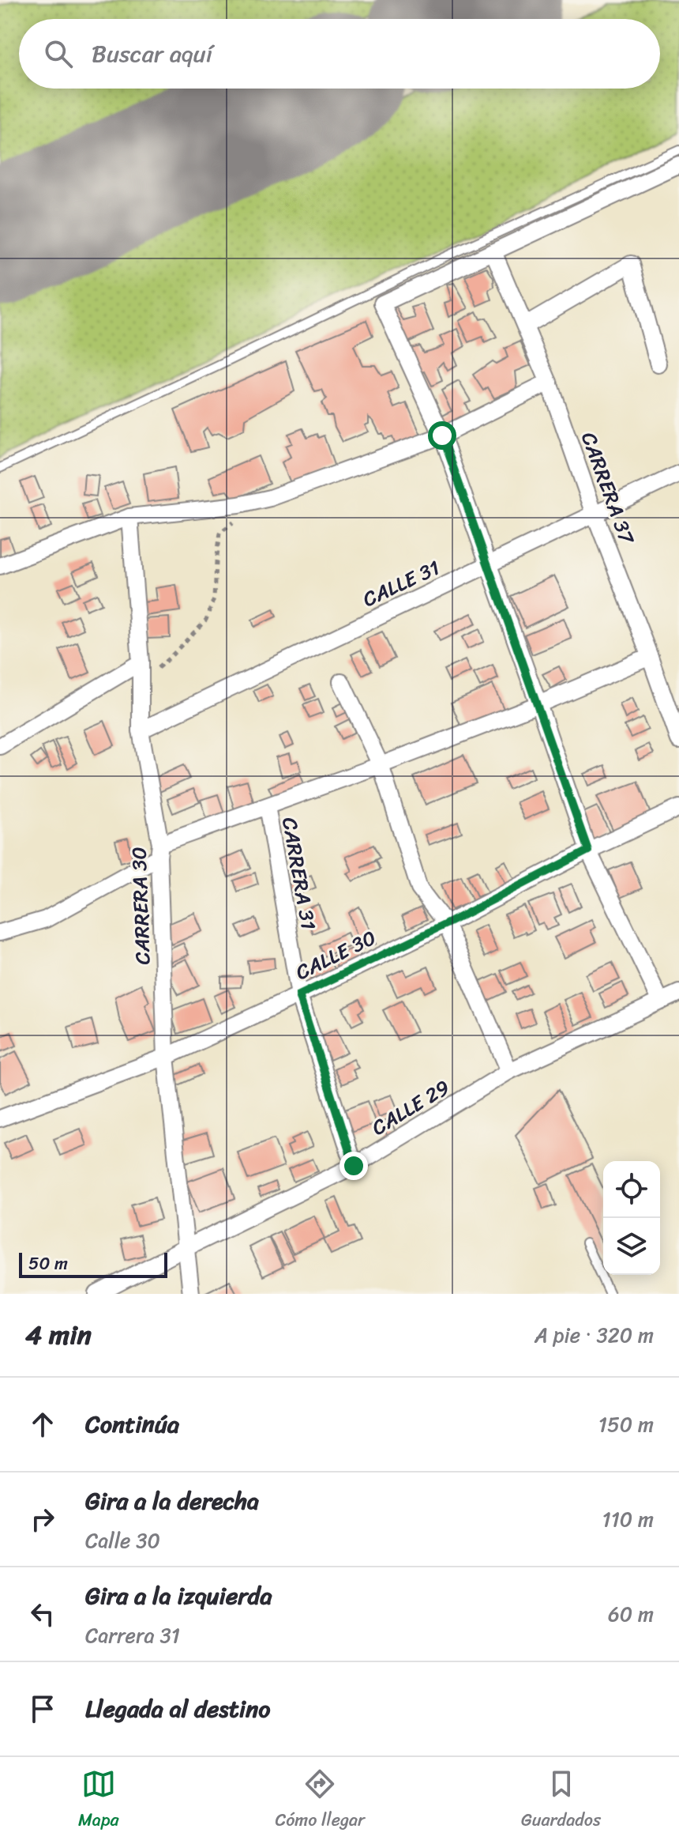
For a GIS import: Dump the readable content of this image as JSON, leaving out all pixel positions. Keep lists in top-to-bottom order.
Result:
{
  "streets": {
    "street": [
      "CARRERA 37",
      "CALLE 31",
      "CARRERA 31",
      "CARRERA 30",
      "CALLE 30",
      "CALLE 29"
    ]
  },
  "crossings": [
    ["CARRERA 37", "CALLE 31"],
    ["CALLE 31", "CARRERA 30"],
    ["CARRERA 31", "CALLE 30"],
    ["CARRERA 31", "CALLE 29"],
    ["CARRERA 30", "CALLE 30"],
    ["CARRERA 30", "CALLE 29"]
  ],
  "scale_bar": "50 m",
  "page": {
    "search": "Buscar aquí",
    "scale": "50 m",
    "heading": ["4 min", "A pie · 320 m"],
    "list": [
      ["Continúa", "150 m"],
      ["Gira a la derecha", "Calle 30", "110 m"],
      ["Gira a la izquierda", "Carrera 31", "60 m"],
      "Llegada al destino"
    ],
    "nav": ["Mapa", "Cómo llegar", "Guardados"]
  }
}
